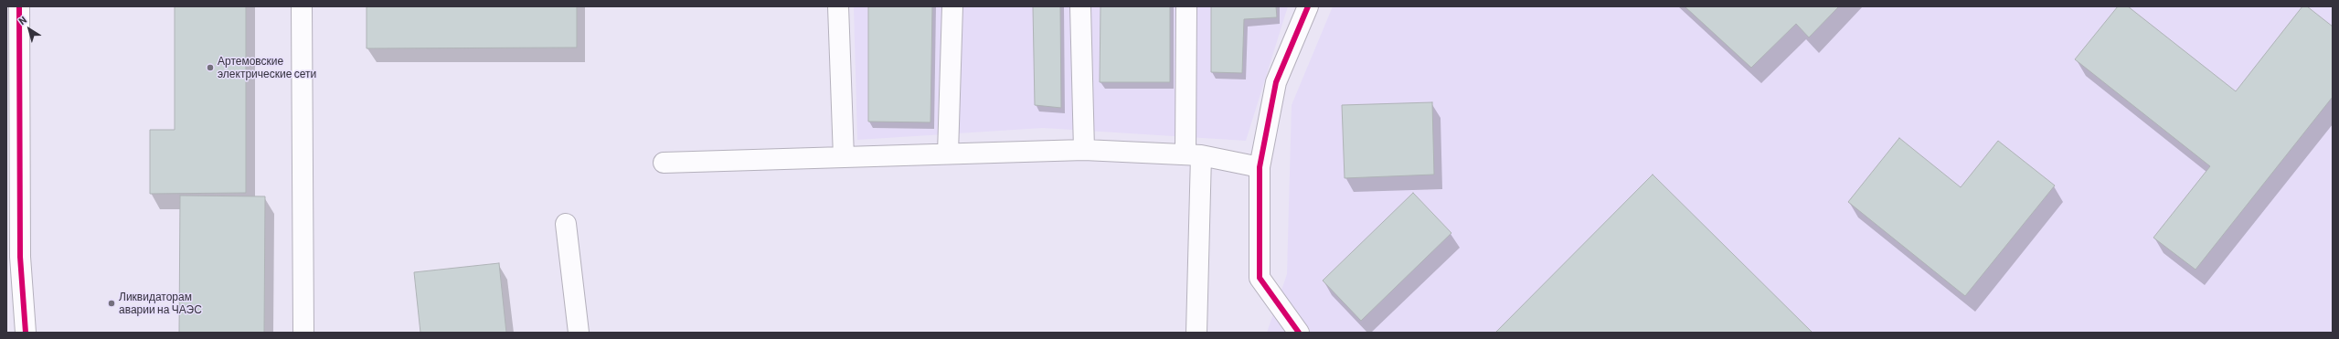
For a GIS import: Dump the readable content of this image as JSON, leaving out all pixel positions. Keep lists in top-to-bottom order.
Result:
{
  "places": ["Артемовские электрические сети", "Ликвидаторам аварии на ЧАЭС"],
  "north": "top left"
}
